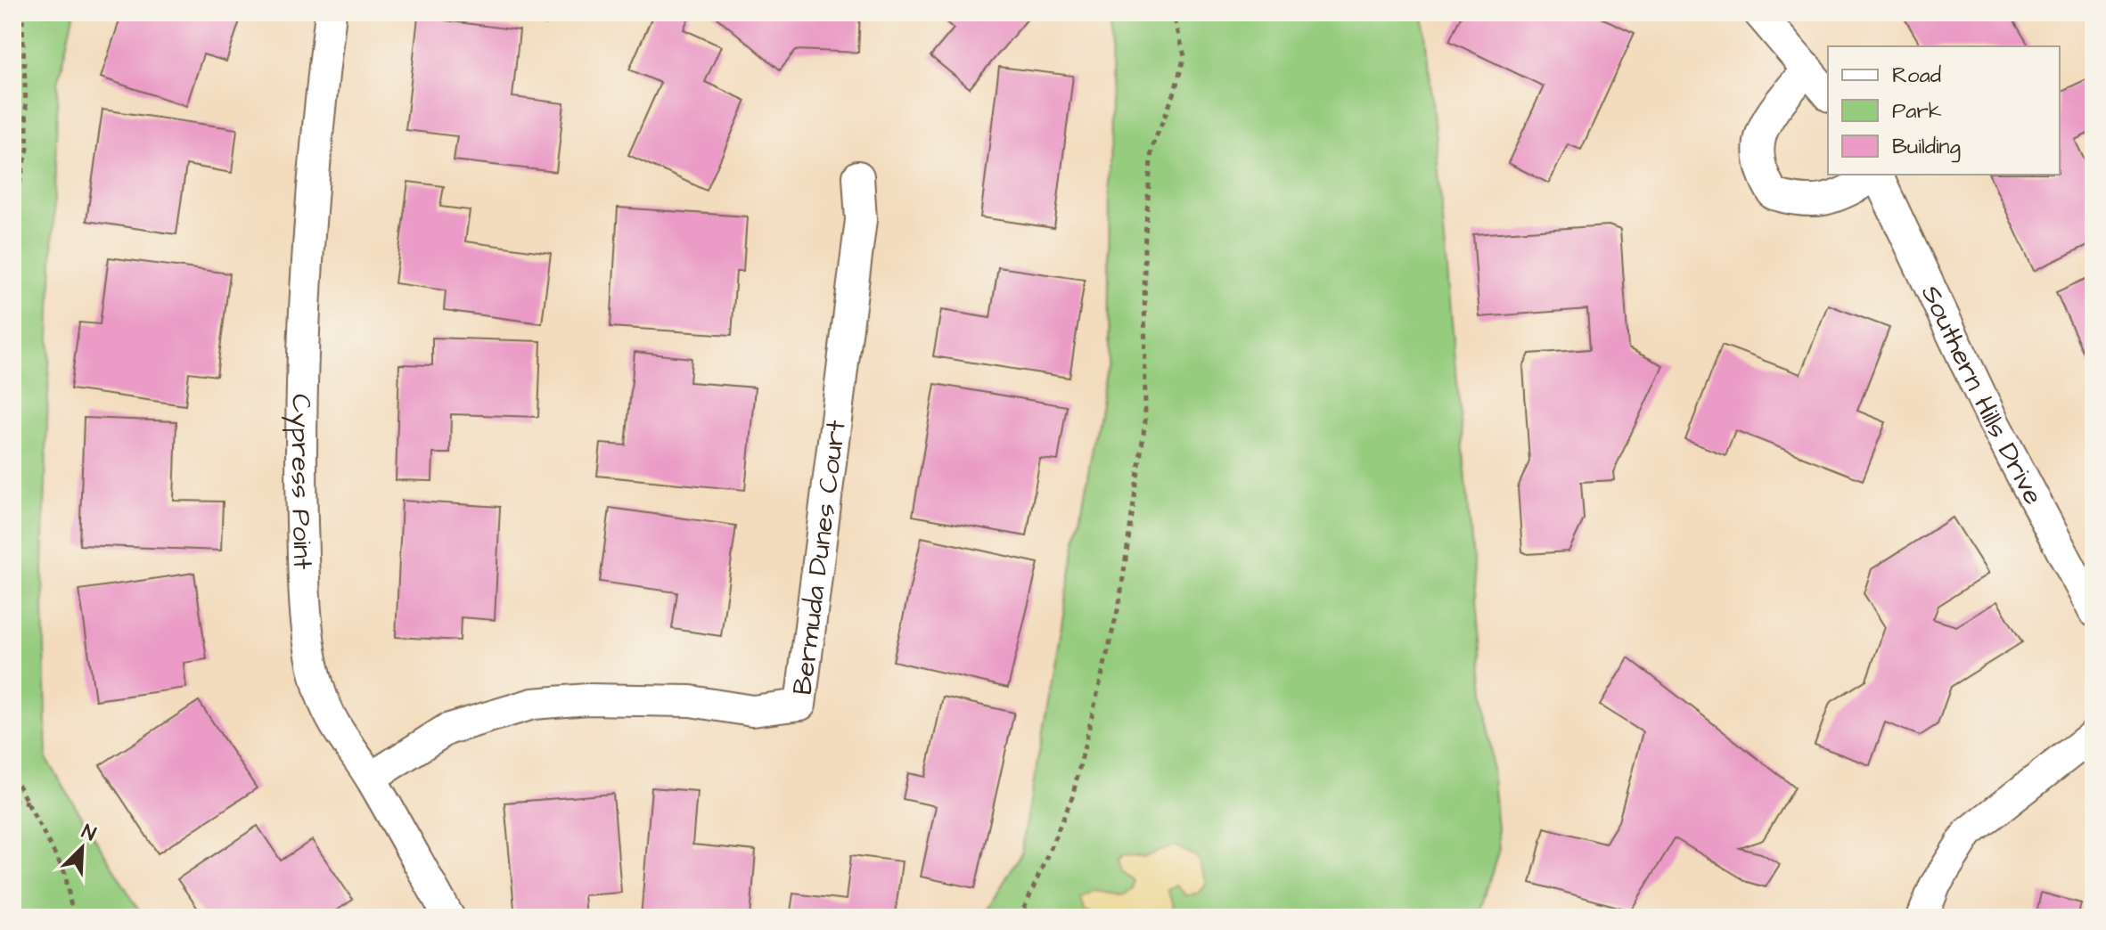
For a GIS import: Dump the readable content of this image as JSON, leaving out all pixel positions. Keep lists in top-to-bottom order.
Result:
{
  "streets": {
    "street": ["Southern Hills Drive", "Cypress Point", "Bermuda Dunes Court"]
  },
  "crossings": [
    ["Cypress Point", "Bermuda Dunes Court"]
  ],
  "legend": ["Road", "Park", "Building"],
  "north": "top right"
}
